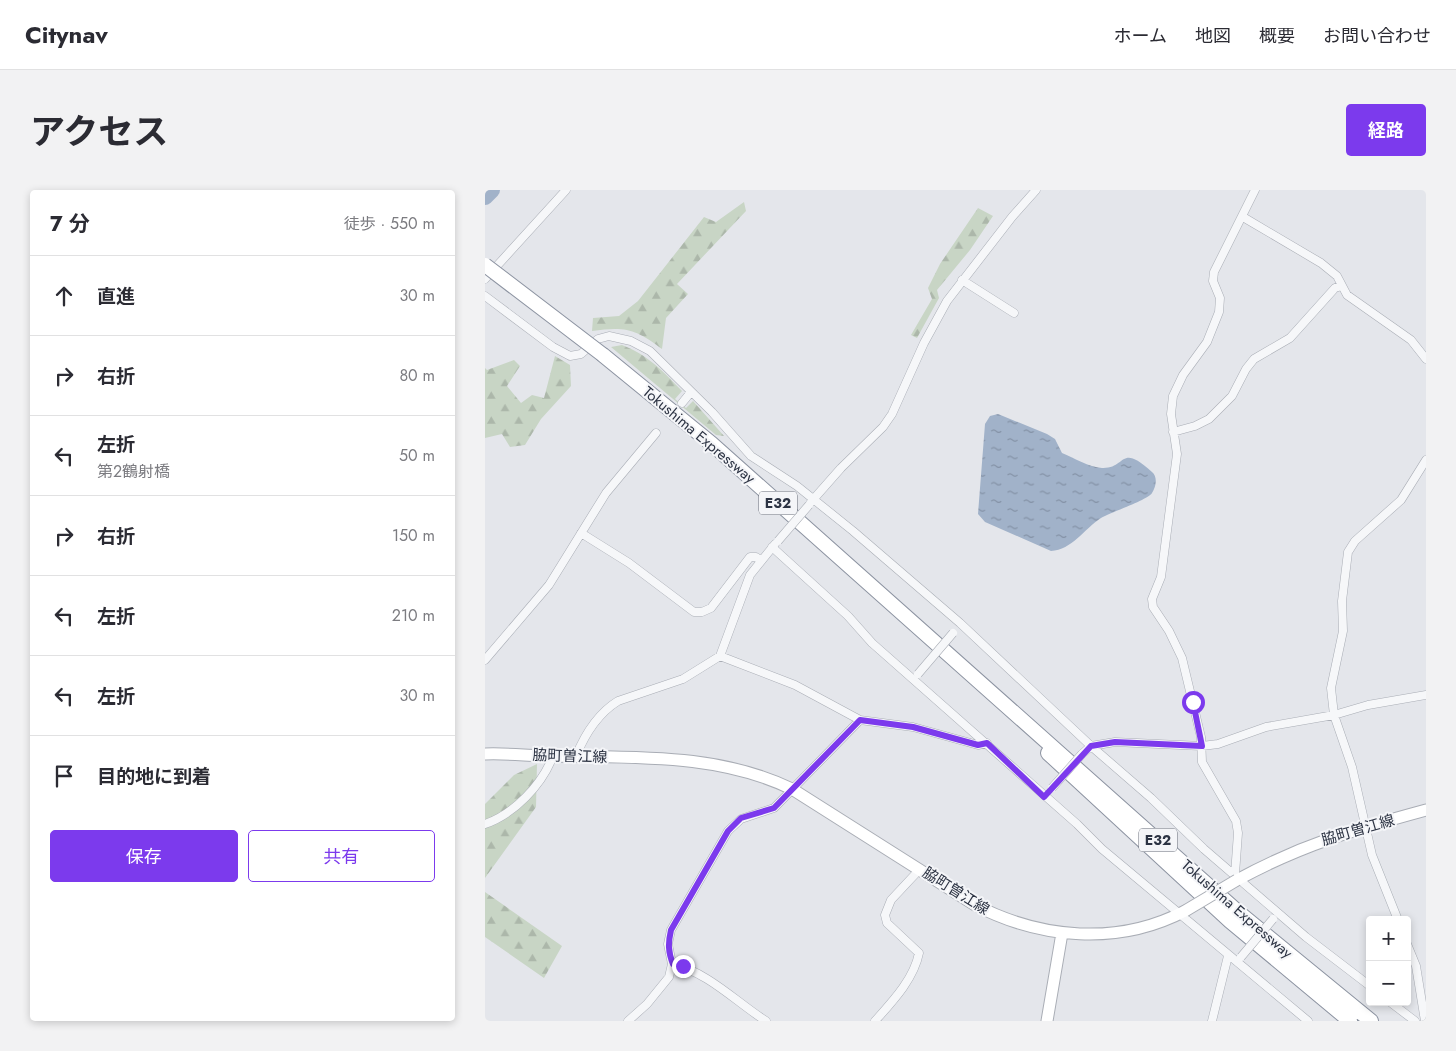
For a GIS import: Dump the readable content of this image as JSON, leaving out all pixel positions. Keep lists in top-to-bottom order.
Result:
{
  "streets": {
    "highway": ["Tokushima Expressway", "E32"],
    "main road": ["脇町曽江線"]
  },
  "page": {
    "header": "Citynav",
    "nav": [
      "ホーム",
      "地図",
      "概要",
      "お問い合わせ"
    ],
    "title": "アクセス",
    "buttons": [
      "経路",
      ["保存", "共有"]
    ],
    "heading": ["7 分", "徒歩 · 550 m"],
    "list": [
      ["直進", "30 m"],
      ["右折", "80 m"],
      ["左折", "第2鶴射橋", "50 m"],
      ["右折", "150 m"],
      ["左折", "210 m"],
      ["左折", "30 m"],
      "目的地に到着"
    ],
    "map_buttons": ["+", "−"]
  }
}
